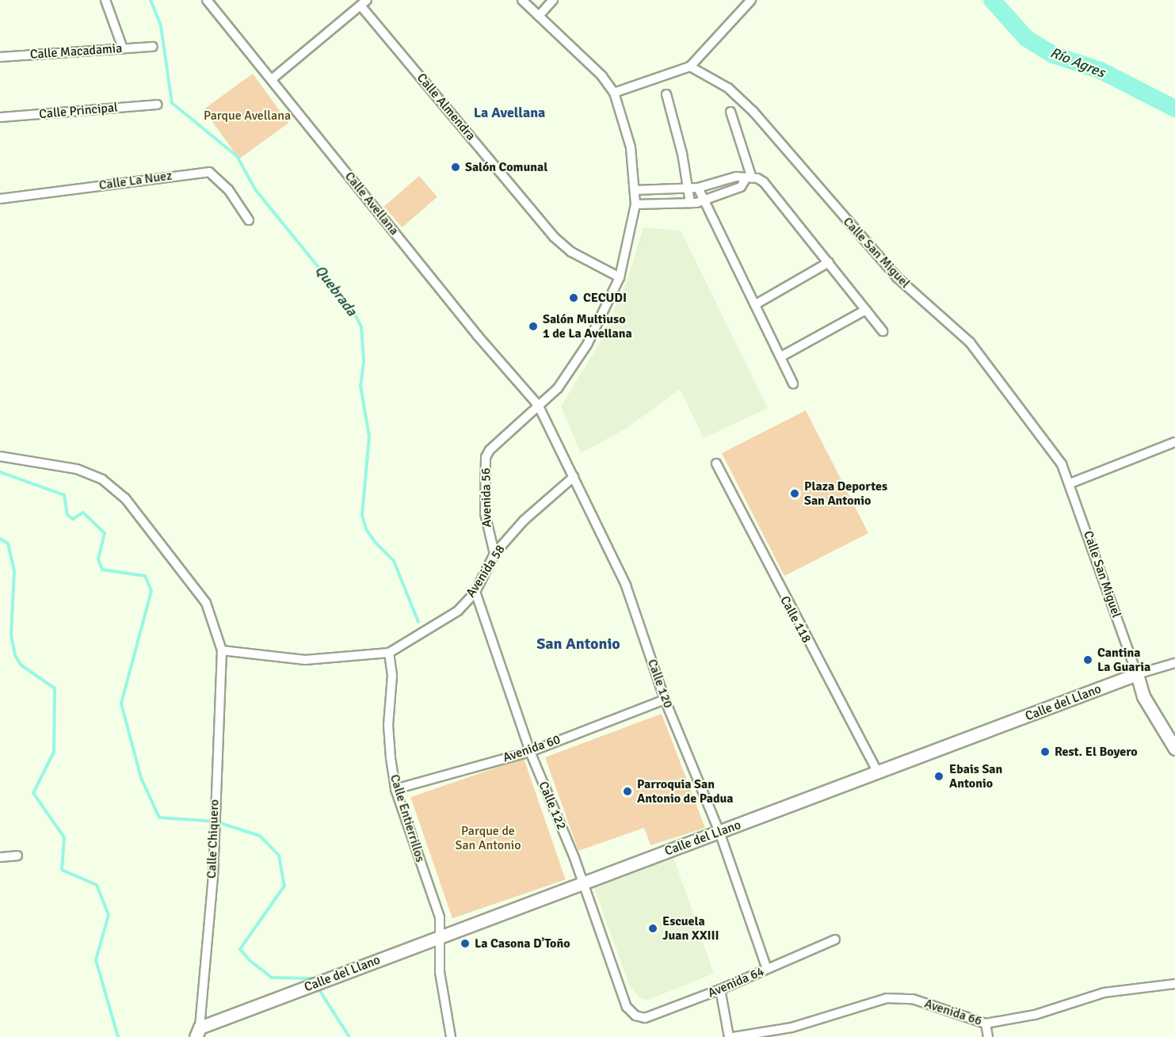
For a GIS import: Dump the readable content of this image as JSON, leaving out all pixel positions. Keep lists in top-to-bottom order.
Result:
{
  "streets": {
    "main road": ["Calle del Llano"],
    "street": [
      "Calle Macadamia",
      "Calle Almendra",
      "Calle Principal",
      "Calle La Nuez",
      "Calle Avellana",
      "Calle San Miguel",
      "Avenida 56",
      "Avenida 58",
      "Calle 118",
      "Calle 120",
      "Avenida 60",
      "Calle 122",
      "Calle Entierrillos",
      "Calle Chiquero",
      "Avenida 64",
      "Avenida 66"
    ]
  },
  "crossings": [
    ["Calle Almendra", "Avenida 56"],
    ["Calle Avellana", "Avenida 56"],
    ["Calle Avellana", "Calle 120"],
    ["Calle San Miguel", "Calle del Llano"],
    ["Avenida 56", "Avenida 58"],
    ["Avenida 56", "Calle 120"],
    ["Avenida 58", "Calle 120"],
    ["Avenida 58", "Calle 122"],
    ["Avenida 58", "Calle Entierrillos"],
    ["Calle 118", "Calle del Llano"],
    ["Calle 120", "Calle del Llano"],
    ["Calle 120", "Avenida 60"],
    ["Calle 120", "Avenida 64"],
    ["Calle del Llano", "Calle 122"],
    ["Calle del Llano", "Calle Entierrillos"],
    ["Calle del Llano", "Calle Chiquero"],
    ["Avenida 60", "Calle 122"],
    ["Avenida 60", "Calle Entierrillos"],
    ["Calle 122", "Avenida 64"]
  ],
  "districts": ["La Avellana", "San Antonio"],
  "water": ["Río Agres", "Quebrada"],
  "parks": ["Parque Avellana", "Parque de San Antonio"],
  "places": [
    "Salón Comunal",
    "CECUDI",
    "Salón Multiuso 1 de La Avellana",
    "Plaza Deportes San Antonio",
    "Cantina La Guaria",
    "Rest. El Boyero",
    "Ebais San Antonio",
    "Parroquia San Antonio de Padua",
    "Escuela Juan XXIII",
    "La Casona D'Toño"
  ]
}
